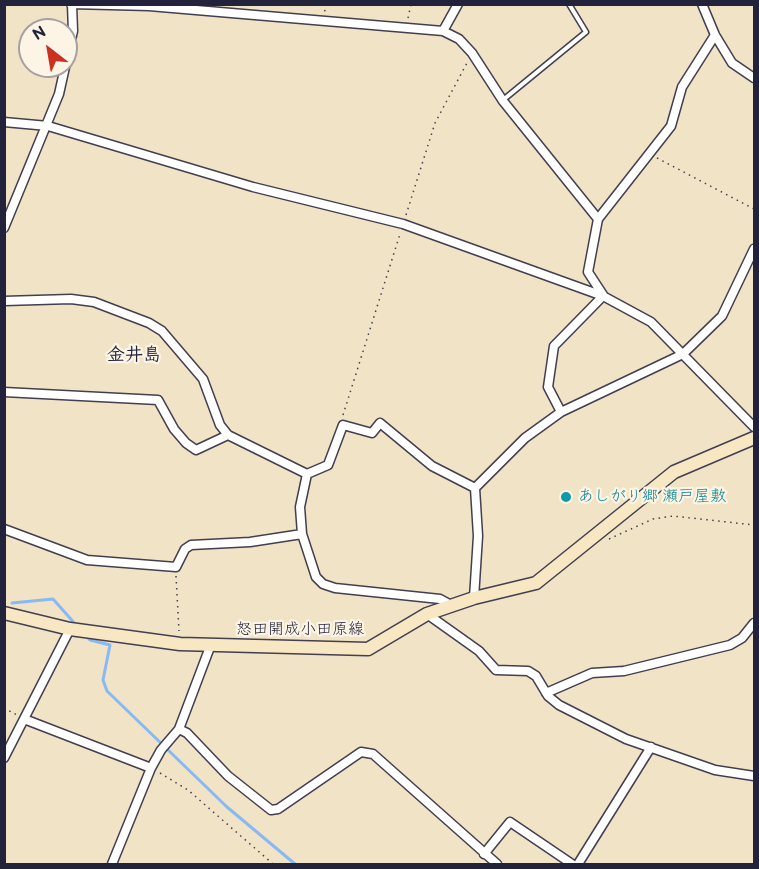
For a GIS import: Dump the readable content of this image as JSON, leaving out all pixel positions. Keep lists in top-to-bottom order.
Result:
{
  "streets": {
    "main road": ["怒田開成小田原線"]
  },
  "districts": ["金井島"],
  "places": ["あしがり郷 瀬戸屋敷"],
  "north": "top left"
}
